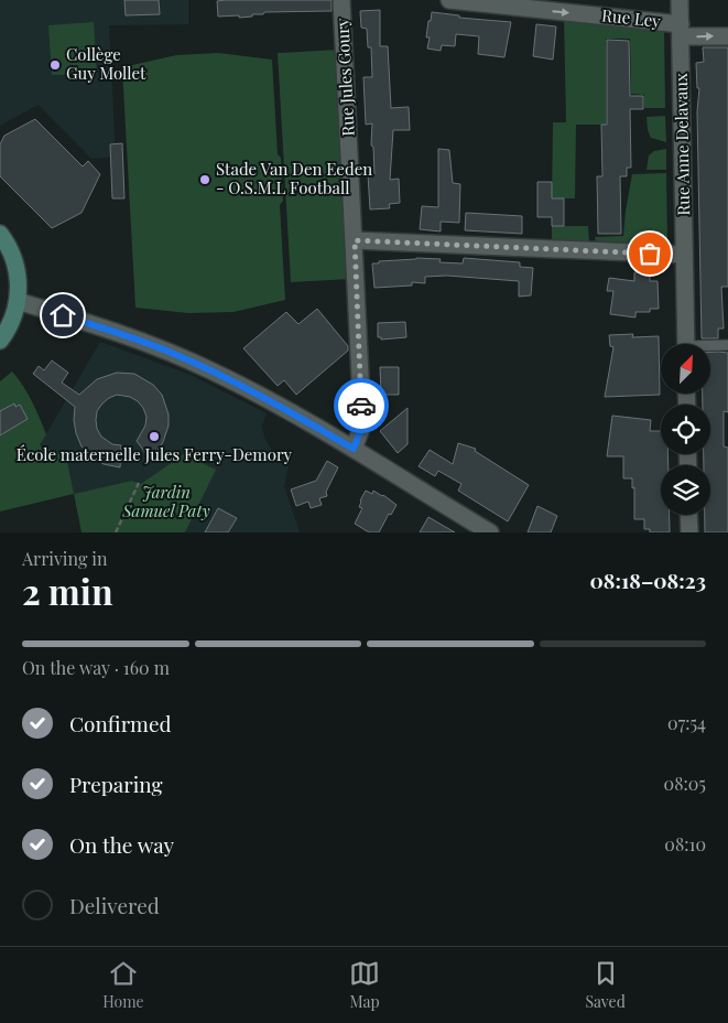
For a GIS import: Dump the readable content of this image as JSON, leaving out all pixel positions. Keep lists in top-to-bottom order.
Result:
{
  "streets": {
    "street": ["Rue Ley", "Rue Jules Goury", "Rue Anne Delavaux"]
  },
  "crossings": [
    ["Rue Ley", "Rue Anne Delavaux"]
  ],
  "one_way": ["Rue Ley"],
  "parks": ["Jardin Samuel Paty"],
  "places": ["Collège Guy Mollet", "Stade Van Den Eeden - O.S.M.L Football", "École maternelle Jules Ferry-Demory"],
  "north": "top right",
  "page": {
    "heading": ["2 min", "Arriving in", "08:18–08:23"],
    "bar": "On the way · 160 m",
    "list": [
      ["Confirmed", "07:54"],
      ["Preparing", "08:05"],
      ["On the way", "08:10"],
      "Delivered"
    ],
    "tabs": ["Home", "Map", "Saved"]
  }
}
